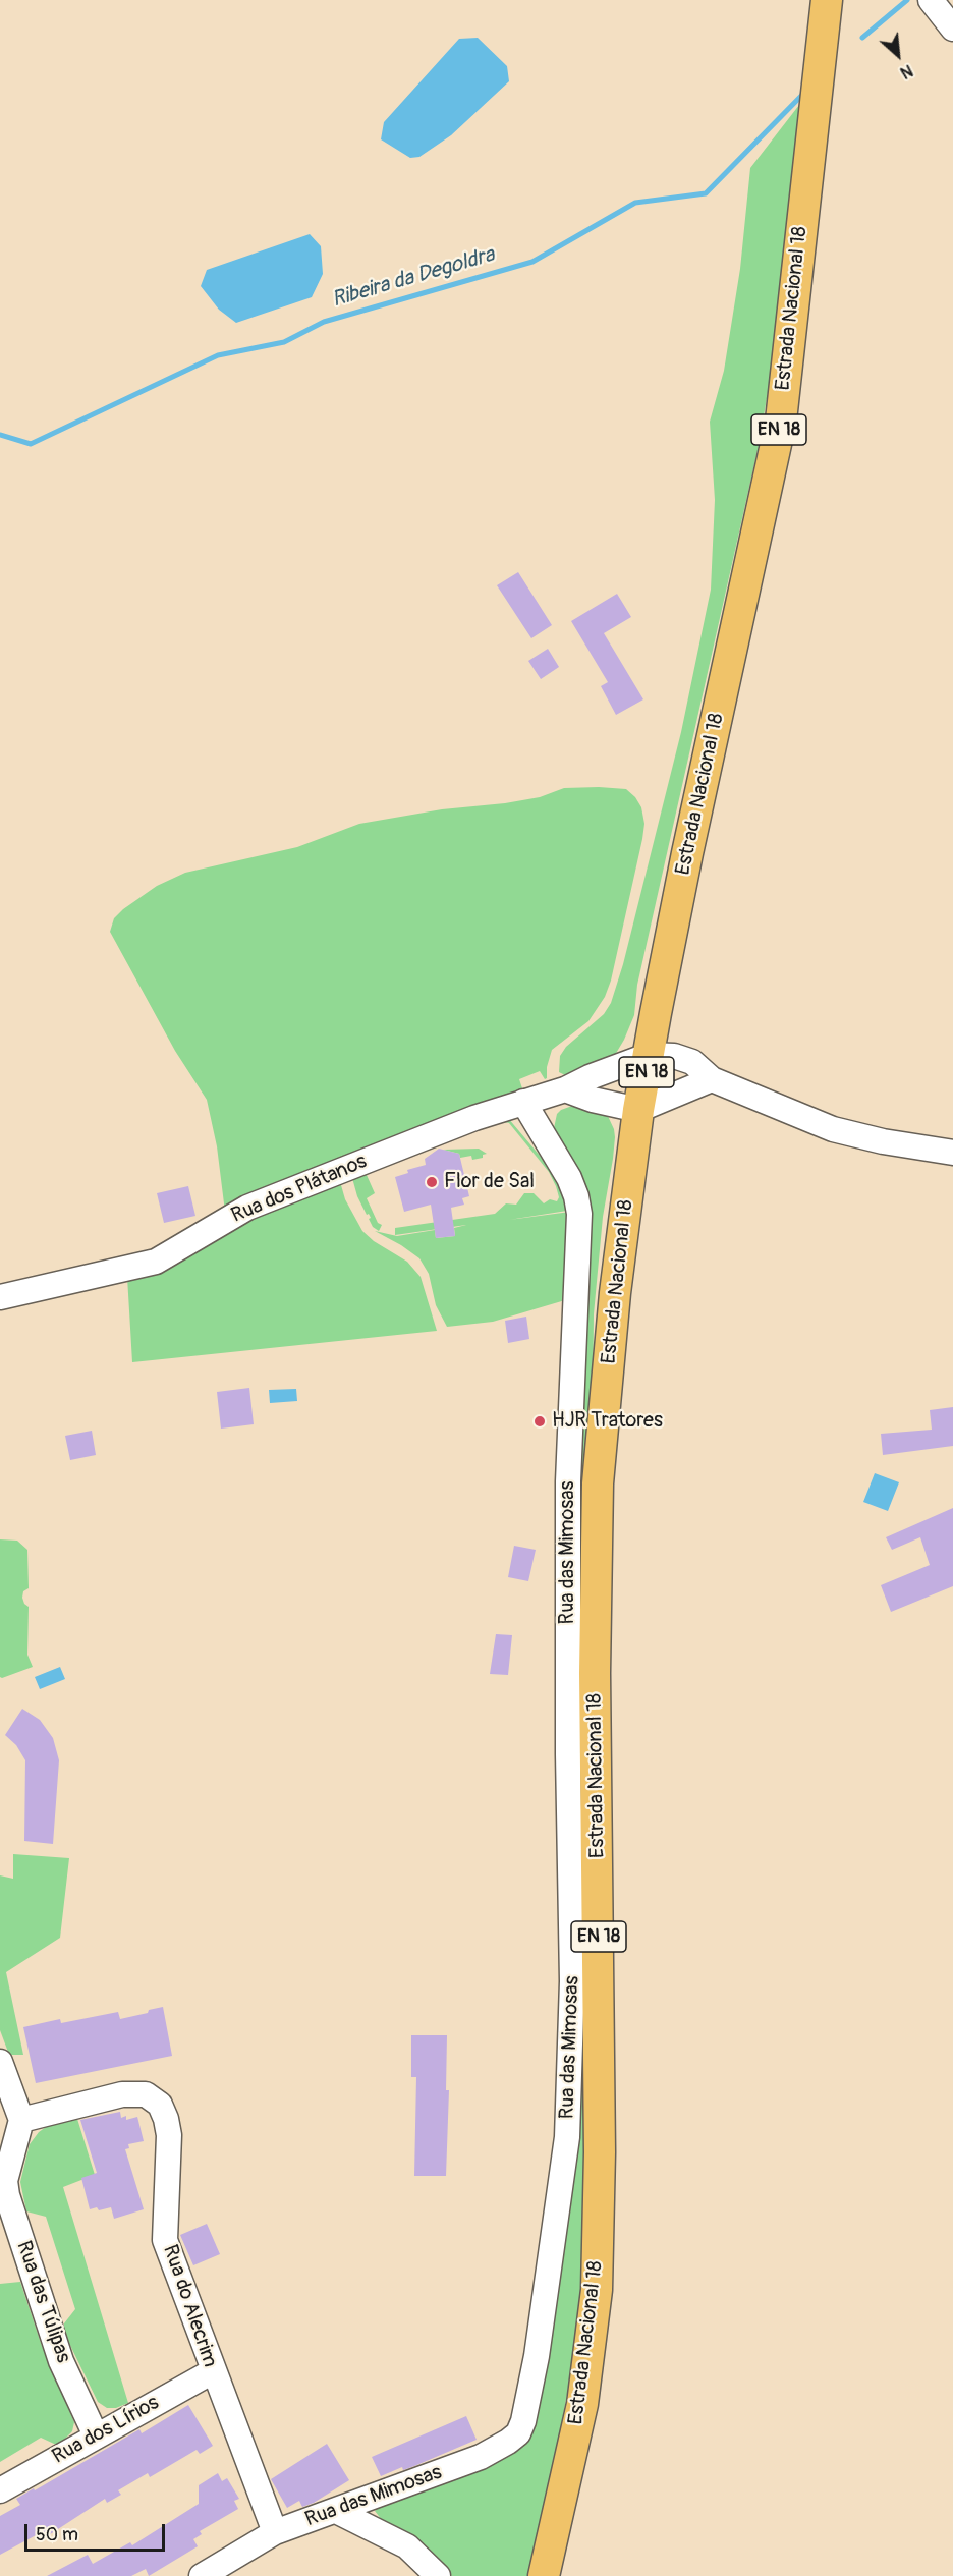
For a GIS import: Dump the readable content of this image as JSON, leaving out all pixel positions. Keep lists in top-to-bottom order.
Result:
{
  "streets": {
    "main road": ["Estrada Nacional 18", "EN 18"],
    "street": [
      "Rua dos Plátanos",
      "Rua das Mimosas",
      "Rua das Túlipas",
      "Rua do Alecrim",
      "Rua dos Lírios"
    ]
  },
  "crossings": [
    ["Estrada Nacional 18", "Rua dos Plátanos"],
    ["Rua dos Plátanos", "Rua das Mimosas"],
    ["Rua das Mimosas", "Rua do Alecrim"],
    ["Rua das Túlipas", "Rua do Alecrim"],
    ["Rua das Túlipas", "Rua dos Lírios"],
    ["Rua do Alecrim", "Rua dos Lírios"]
  ],
  "water": ["Ribeira da Degoldra"],
  "places": ["Flor de Sal", "HJR Tratores"],
  "scale_bar": "50 m",
  "north": "bottom right"
}
